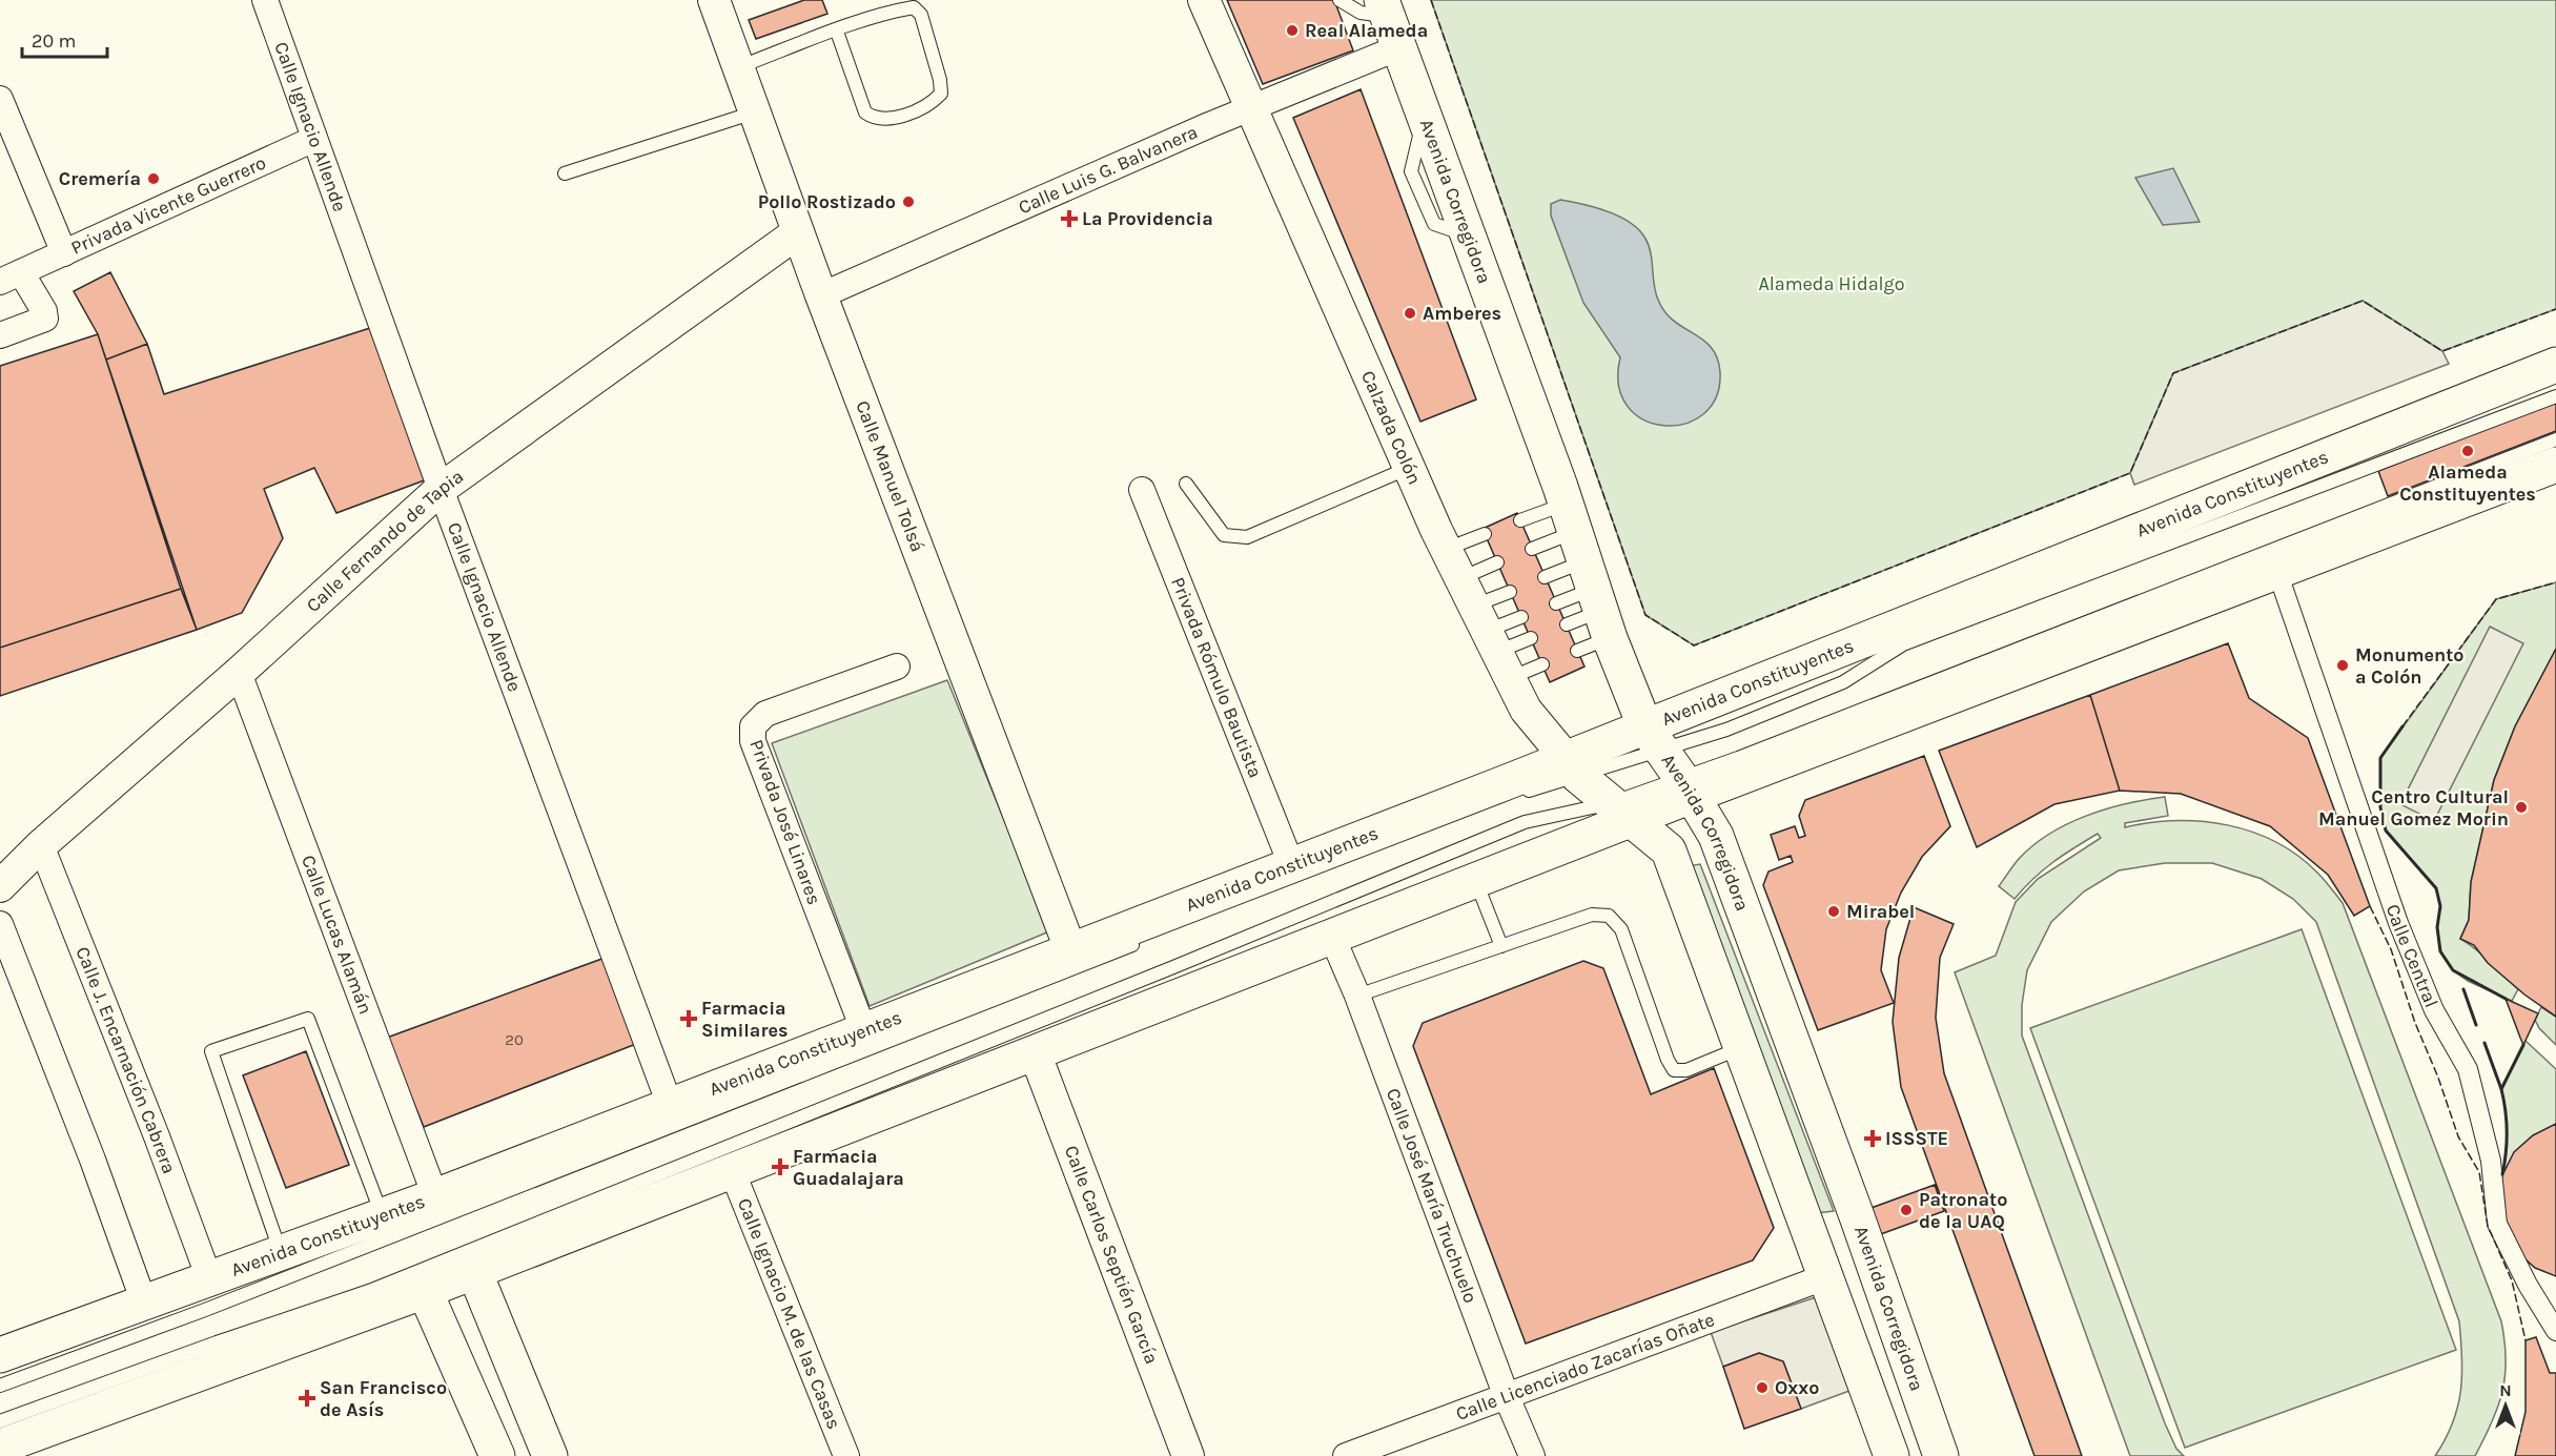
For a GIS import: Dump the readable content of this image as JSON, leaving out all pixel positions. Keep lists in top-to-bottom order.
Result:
{
  "streets": {
    "main road": ["Avenida Corregidora", "Calzada Colón", "Avenida Constituyentes"],
    "street": [
      "Calle Ignacio Allende",
      "Calle Luis G. Balvanera",
      "Privada Vicente Guerrero",
      "Calle Manuel Tolsá",
      "Calle Fernando de Tapia",
      "Privada Rómulo Bautista",
      "Privada José Linares",
      "Calle Lucas Alamán",
      "Calle Central",
      "Calle J. Encarnación Cabrera",
      "Calle José María Truchuelo",
      "Calle Carlos Septién García",
      "Calle Ignacio M. de las Casas",
      "Calle Licenciado Zacarías Oñate"
    ]
  },
  "crossings": [
    ["Calle Ignacio Allende", "Privada Vicente Guerrero"],
    ["Calle Ignacio Allende", "Avenida Constituyentes"],
    ["Calle Ignacio Allende", "Calle Fernando de Tapia"],
    ["Calle Luis G. Balvanera", "Avenida Corregidora"],
    ["Calle Luis G. Balvanera", "Calzada Colón"],
    ["Calle Luis G. Balvanera", "Calle Manuel Tolsá"],
    ["Avenida Corregidora", "Calzada Colón"],
    ["Avenida Corregidora", "Avenida Constituyentes"],
    ["Avenida Corregidora", "Calle Licenciado Zacarías Oñate"],
    ["Calzada Colón", "Avenida Constituyentes"],
    ["Calle Manuel Tolsá", "Avenida Constituyentes"],
    ["Calle Manuel Tolsá", "Calle Fernando de Tapia"],
    ["Avenida Constituyentes", "Privada Rómulo Bautista"],
    ["Avenida Constituyentes", "Privada José Linares"],
    ["Avenida Constituyentes", "Calle Lucas Alamán"],
    ["Avenida Constituyentes", "Calle J. Encarnación Cabrera"],
    ["Calle Fernando de Tapia", "Calle Lucas Alamán"],
    ["Calle Fernando de Tapia", "Calle J. Encarnación Cabrera"],
    ["Calle José María Truchuelo", "Calle Licenciado Zacarías Oñate"]
  ],
  "parks": ["Alameda Hidalgo"],
  "places": {
    "other": [
      "Real Alameda",
      "Cremería",
      "Pollo Rostizado",
      "Amberes",
      "Alameda Constituyentes",
      "Monumento a Colón",
      "Centro Cultural Manuel Gomez Morin",
      "Mirabel",
      "Patronato de la UAQ",
      "Oxxo"
    ],
    "health": [
      "La Providencia",
      "Farmacia Similares",
      "ISSSTE",
      "Farmacia Guadalajara",
      "San Francisco de Asís"
    ]
  },
  "house_numbers": ["20"],
  "scale_bar": "20 m",
  "north": "top"
}
